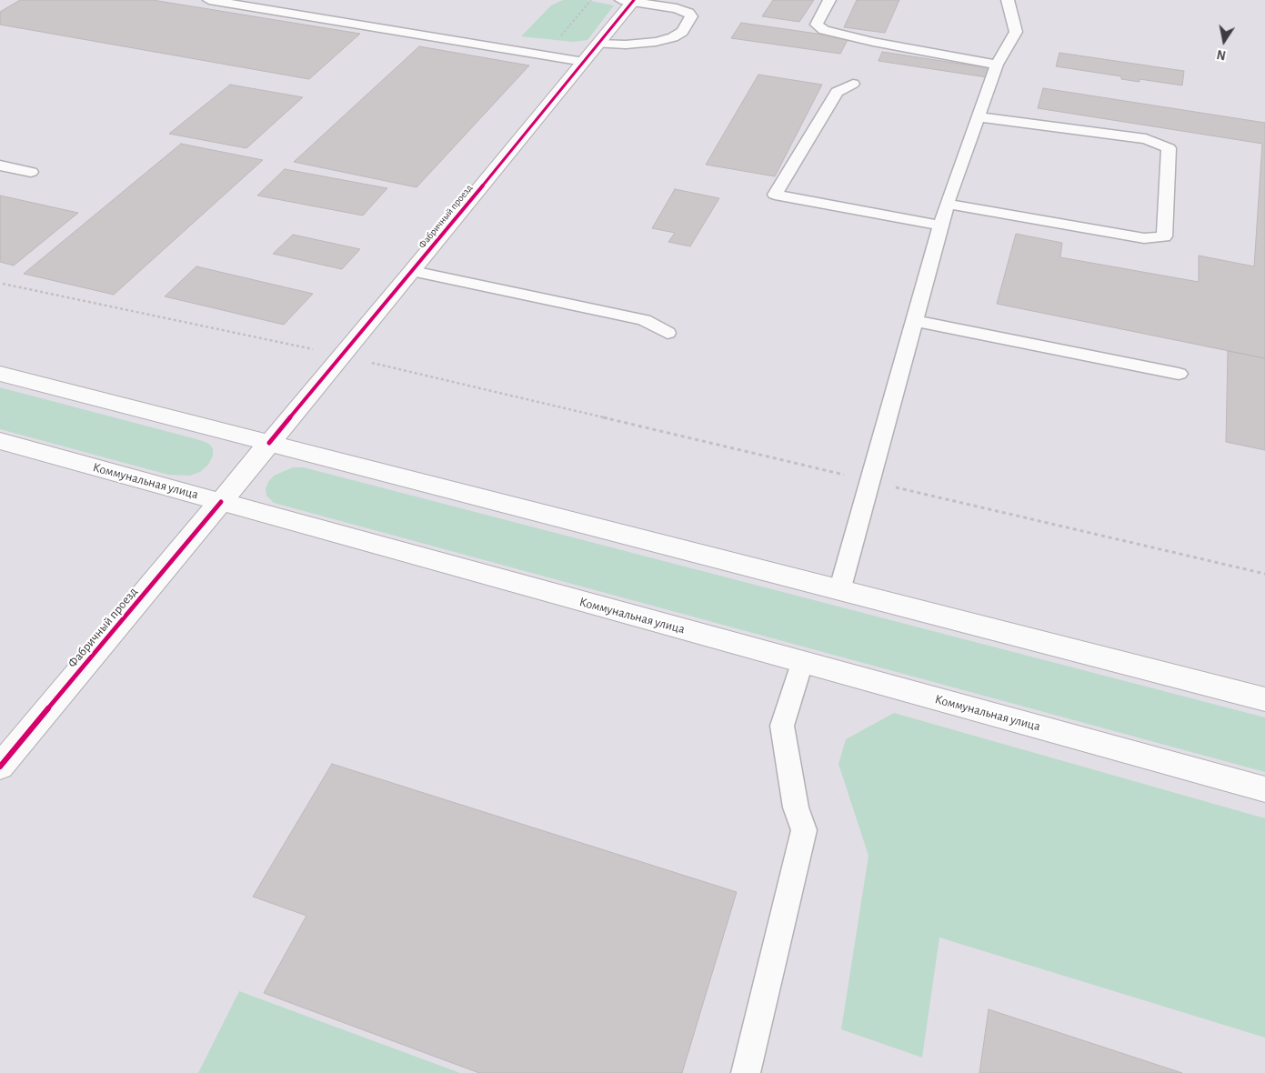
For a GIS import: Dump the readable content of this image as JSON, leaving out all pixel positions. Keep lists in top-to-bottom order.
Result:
{
  "streets": {
    "main road": ["Фабричный проезд", "Коммунальная улица"]
  },
  "crossings": [
    ["Фабричный проезд", "Коммунальная улица"]
  ],
  "north": "bottom"
}
